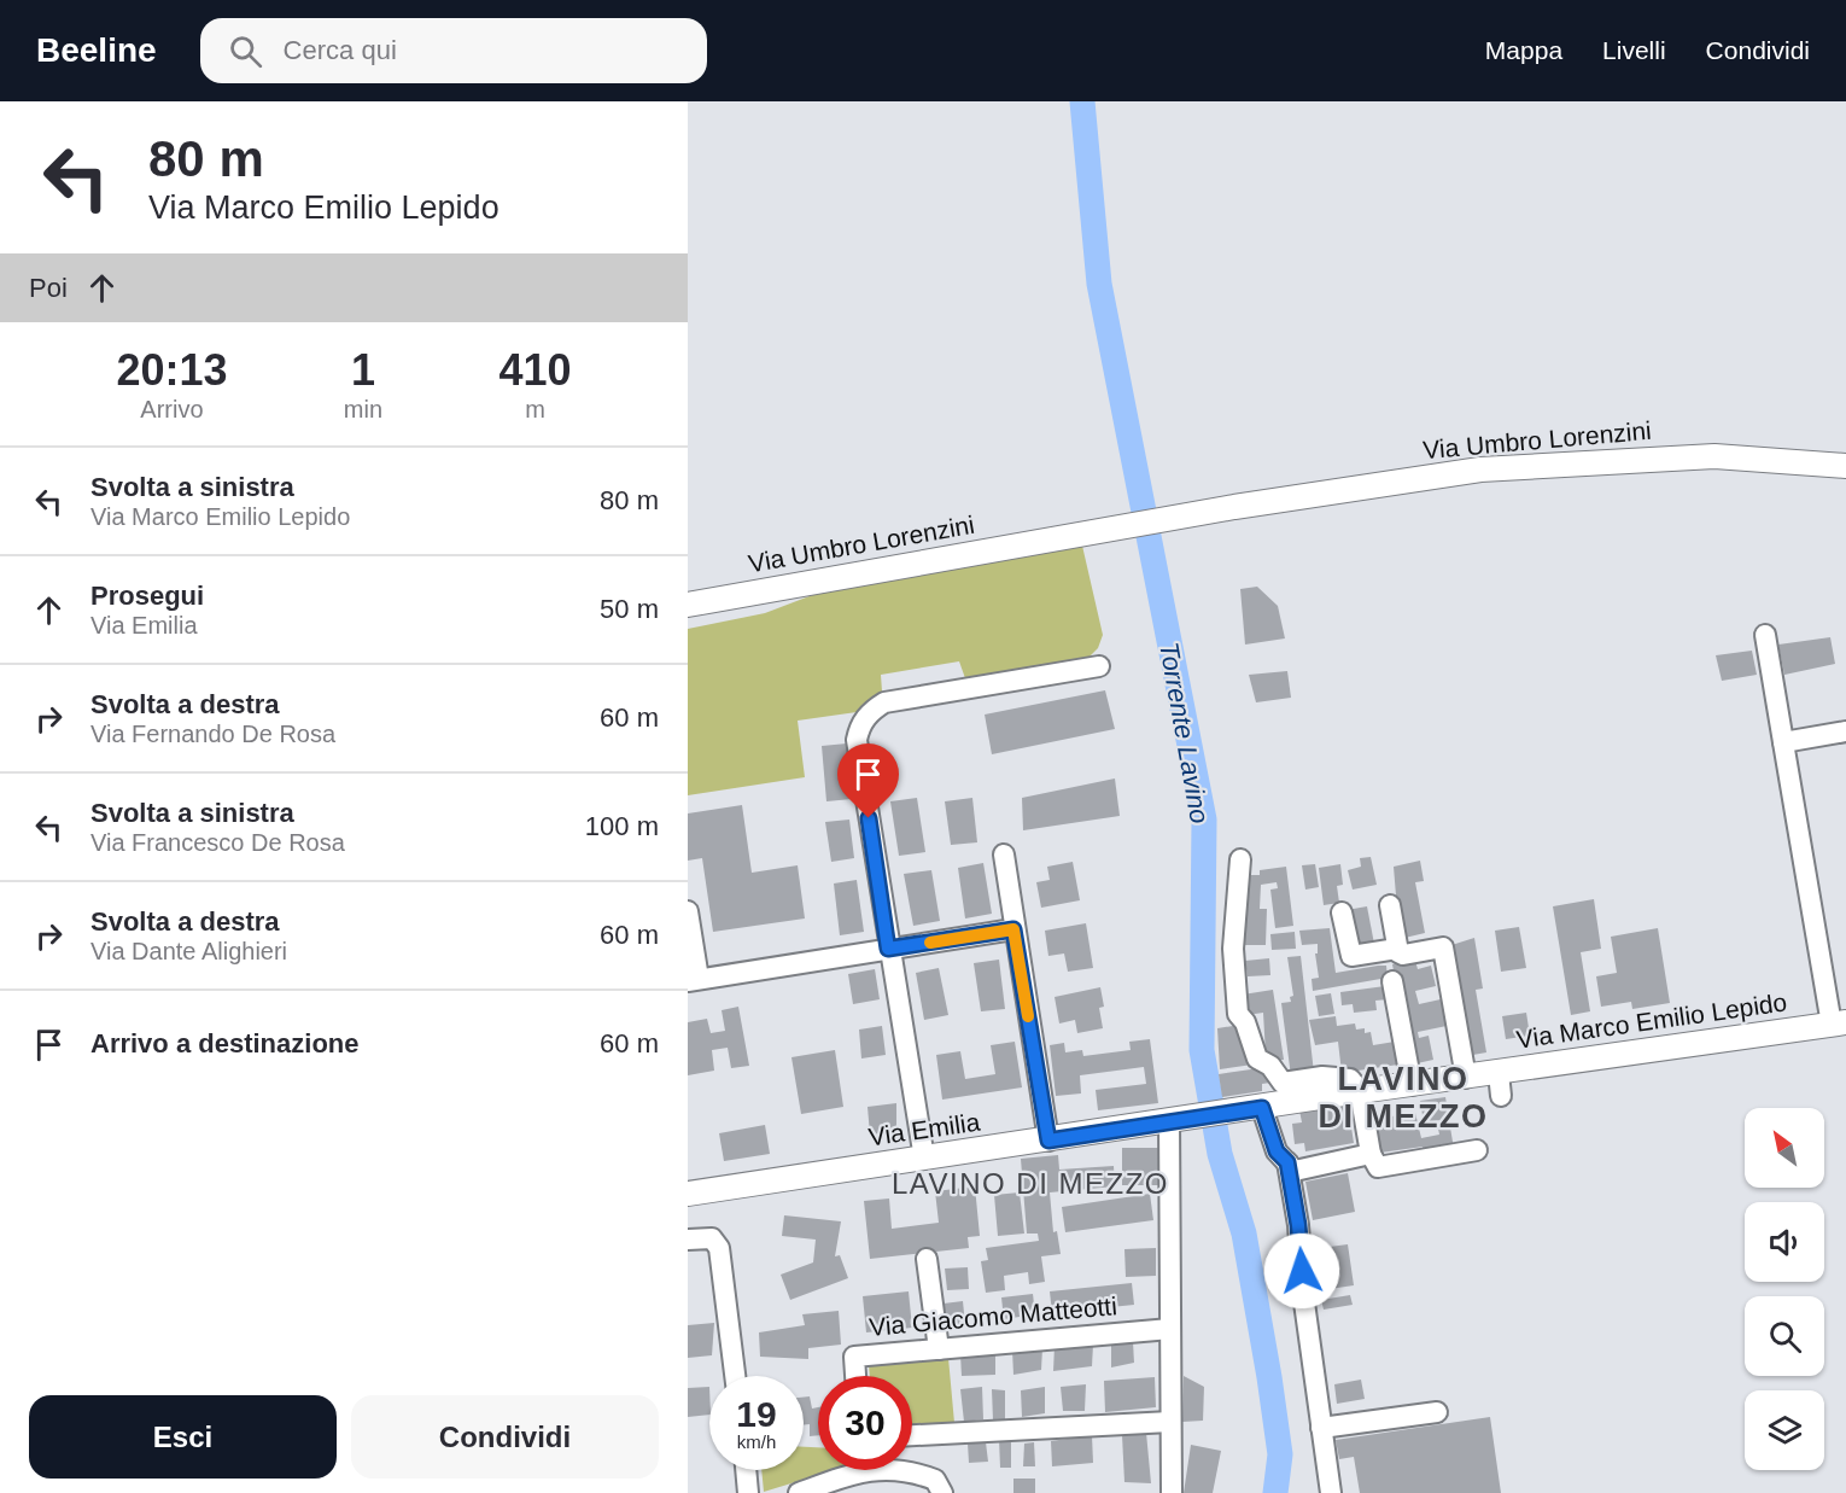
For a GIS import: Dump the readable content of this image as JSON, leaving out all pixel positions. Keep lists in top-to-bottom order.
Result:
{
  "streets": {
    "main road": ["Via Umbro Lorenzini", "Via Marco Emilio Lepido", "Via Emilia"],
    "street": ["Via Giacomo Matteotti"]
  },
  "crossings": [
    ["Via Marco Emilio Lepido", "Via Emilia"]
  ],
  "districts": ["LAVINO DI MEZZO", "LAVINO DI MEZZO"],
  "water": ["Torrente Lavino"],
  "north": "top left",
  "page": {
    "header": "Beeline",
    "search": "Cerca qui",
    "nav": ["Mappa", "Livelli", "Condividi"],
    "turn": ["80 m", "Via Marco Emilio Lepido"],
    "then": "Poi",
    "eta": [
      "20:13",
      "Arrivo",
      "1",
      "min",
      "410",
      "m"
    ],
    "list": [
      {
        "name": "Svolta a sinistra",
        "note": "Via Marco Emilio Lepido",
        "value": "80 m"
      },
      {
        "name": "Prosegui",
        "note": "Via Emilia",
        "value": "50 m"
      },
      {
        "name": "Svolta a destra",
        "note": "Via Fernando De Rosa",
        "value": "60 m"
      },
      {
        "name": "Svolta a sinistra",
        "note": "Via Francesco De Rosa",
        "value": "100 m"
      },
      {
        "name": "Svolta a destra",
        "note": "Via Dante Alighieri",
        "value": "60 m"
      },
      {
        "name": "Arrivo a destinazione",
        "value": "60 m"
      }
    ],
    "speed": "19 km/h",
    "limit": "30",
    "buttons": ["Esci", "Condividi"]
  }
}
